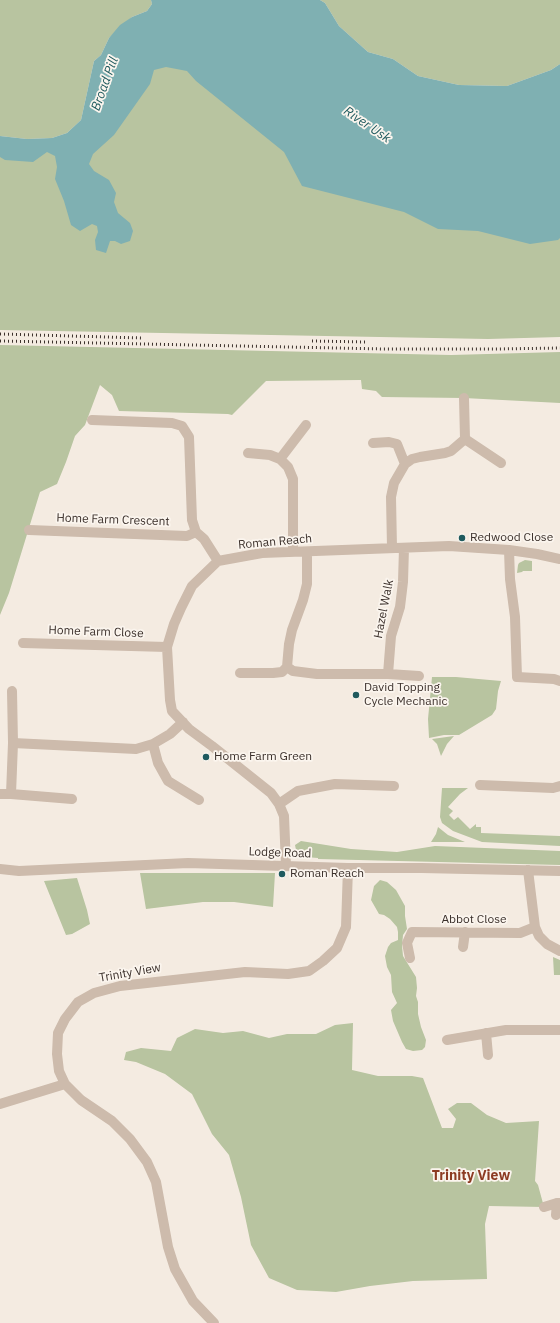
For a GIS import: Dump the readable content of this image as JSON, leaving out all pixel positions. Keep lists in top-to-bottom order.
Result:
{
  "streets": {
    "street": [
      "Home Farm Crescent",
      "Roman Reach",
      "Hazel Walk",
      "Home Farm Close",
      "Lodge Road",
      "Abbot Close",
      "Trinity View"
    ]
  },
  "crossings": [
    ["Roman Reach", "Hazel Walk"],
    ["Lodge Road", "Trinity View"]
  ],
  "districts": ["Trinity View"],
  "water": ["Broad Pill", "River Usk"],
  "places": [
    "Redwood Close",
    "David Topping Cycle Mechanic",
    "Home Farm Green",
    "Roman Reach"
  ]
}
